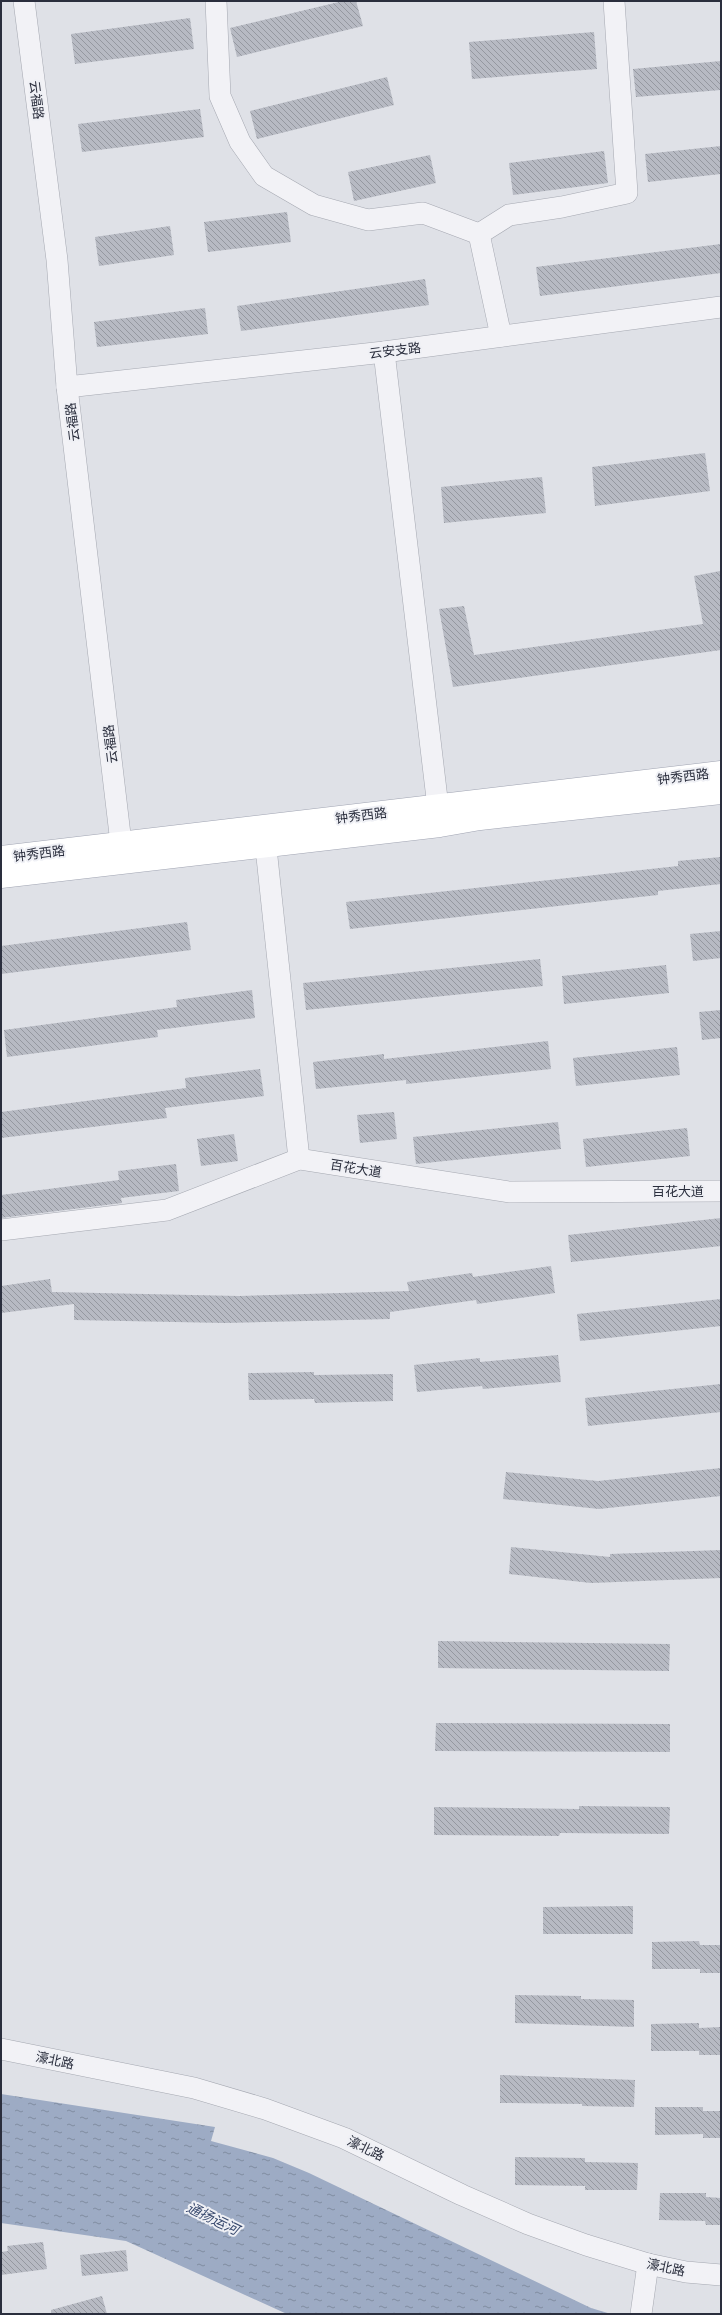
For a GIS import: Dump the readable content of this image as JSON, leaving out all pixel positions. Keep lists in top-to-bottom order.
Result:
{
  "streets": {
    "main road": ["钟秀西路"],
    "street": [
      "云福路",
      "云安支路",
      "百花大道",
      "濠北路"
    ]
  },
  "crossings": [
    ["云福路", "云安支路"],
    ["云福路", "钟秀西路"]
  ],
  "water": ["通扬运河"]
}
